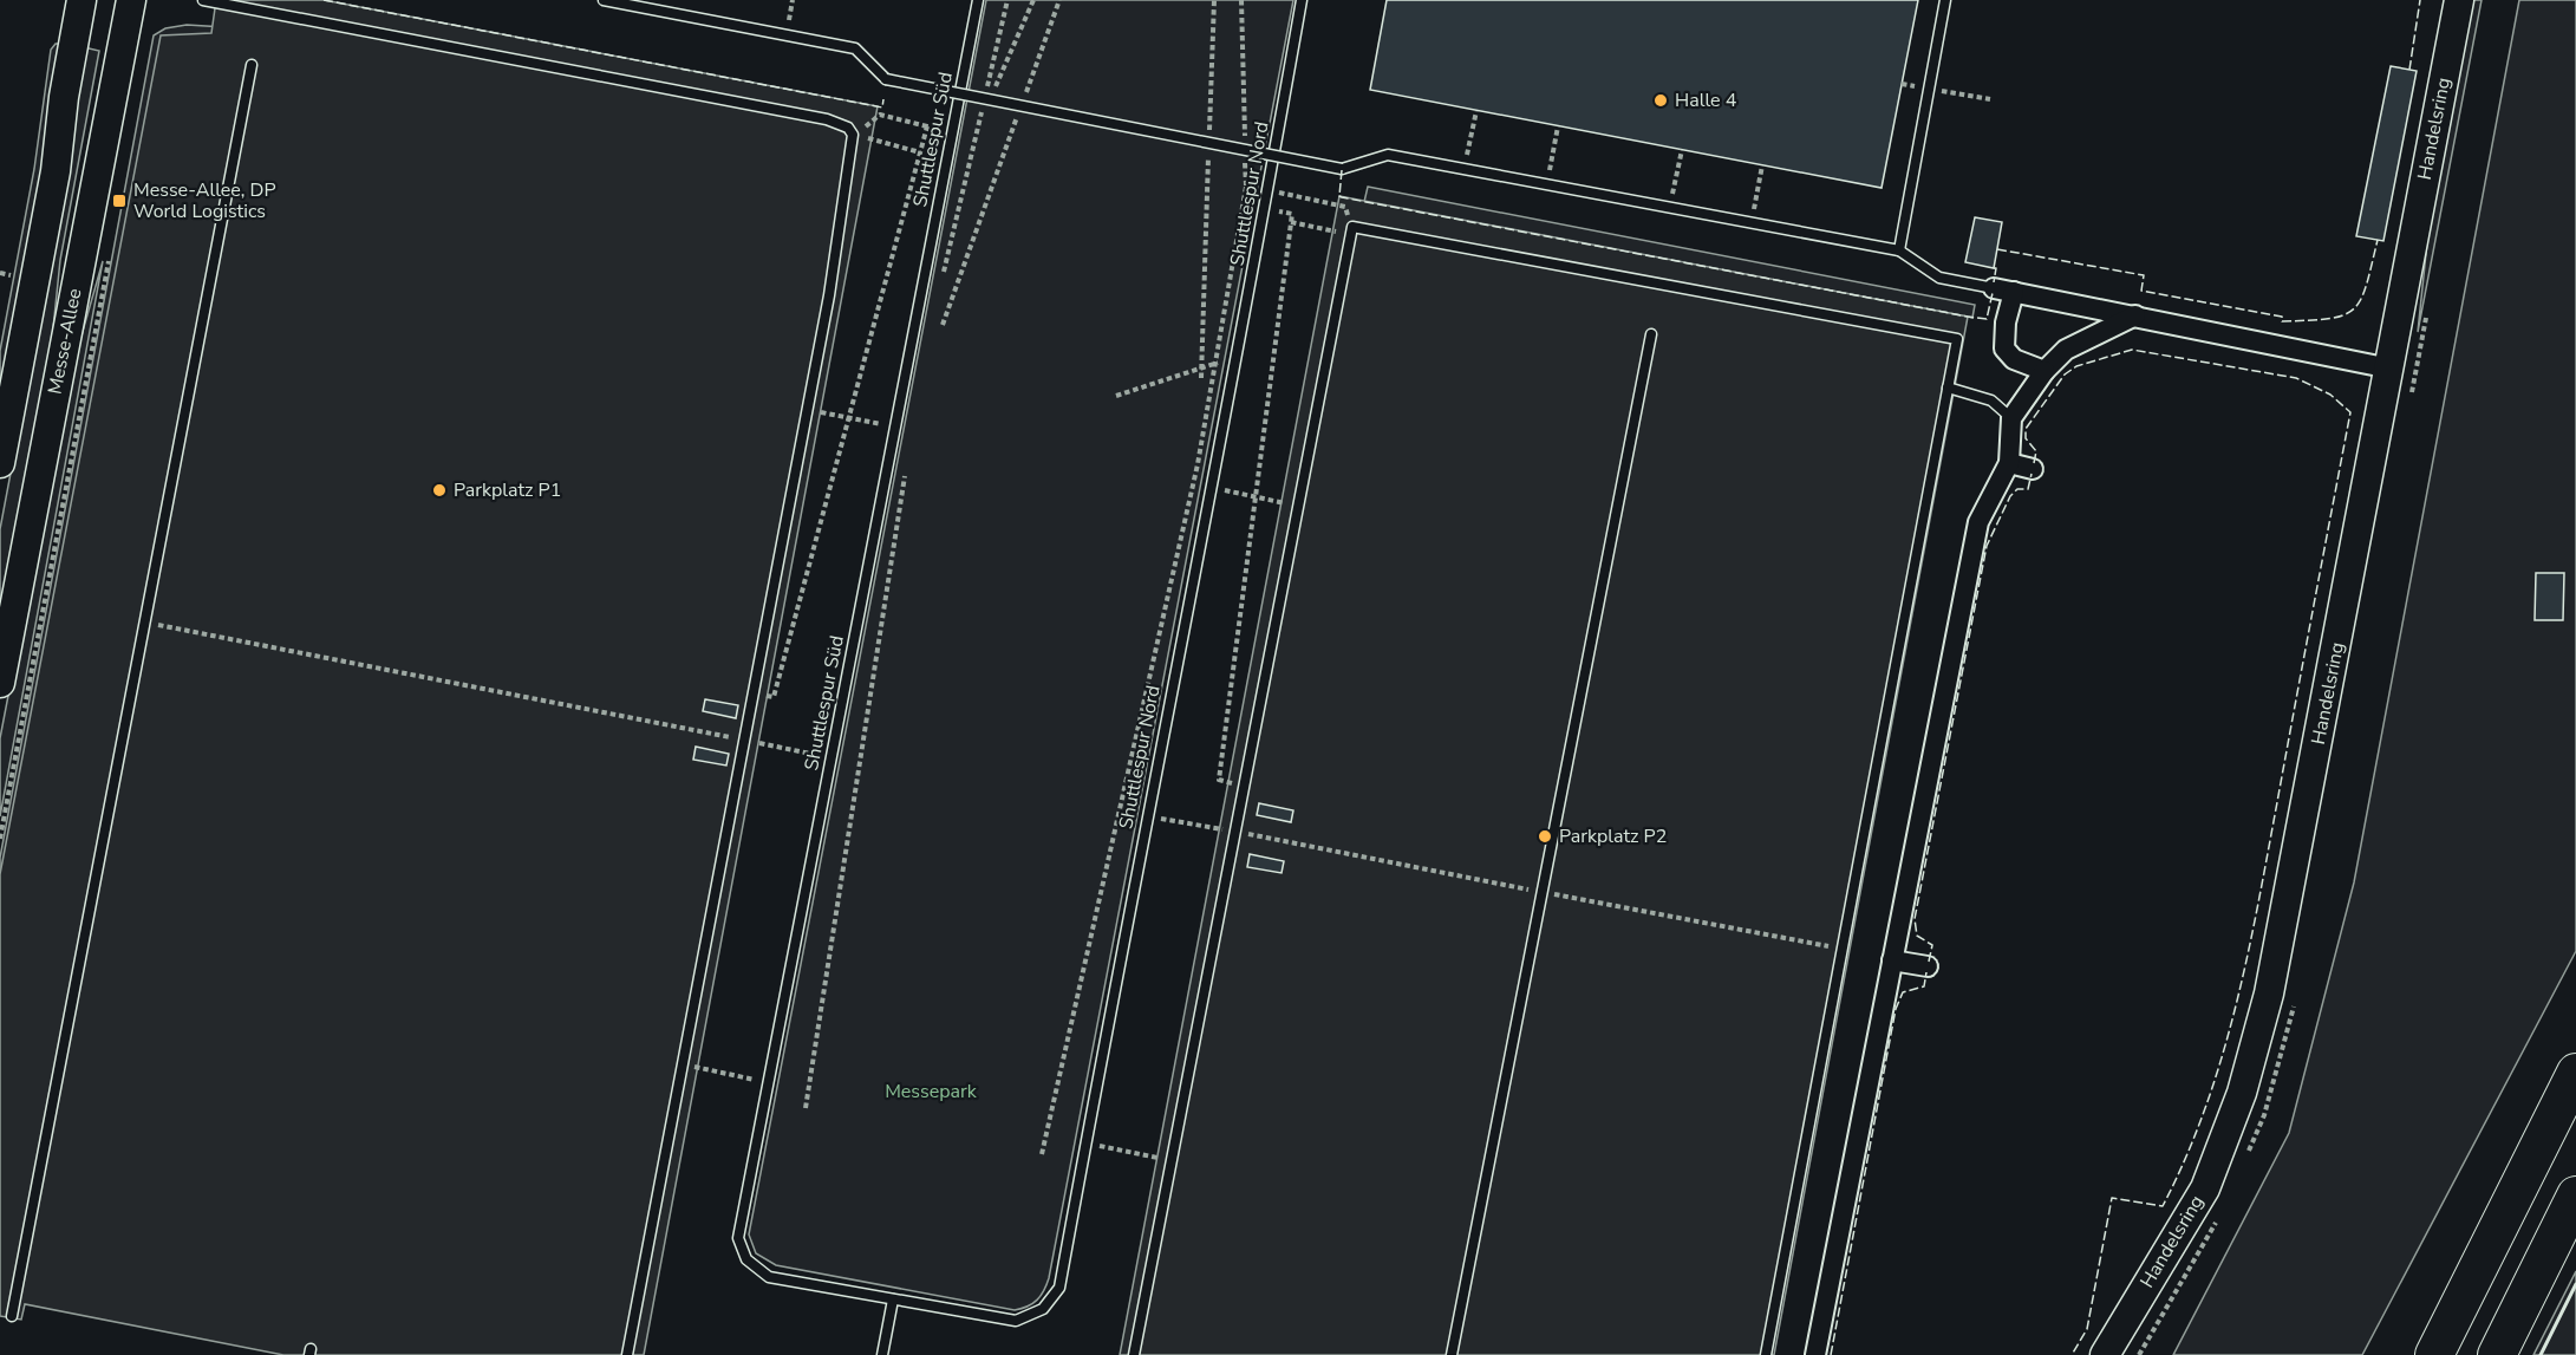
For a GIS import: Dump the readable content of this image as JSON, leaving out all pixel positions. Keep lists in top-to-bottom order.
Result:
{
  "streets": {
    "main road": ["Handelsring", "Messe-Allee"],
    "lane": ["Shuttlespur Süd", "Shuttlespur Nord"]
  },
  "crossings": [
    ["Shuttlespur Süd", "Shuttlespur Nord"]
  ],
  "parks": ["Messepark"],
  "places": {
    "other": ["Halle 4", "Parkplatz P1", "Parkplatz P2"],
    "transit": ["Messe-Allee, DP World Logistics"]
  }
}
